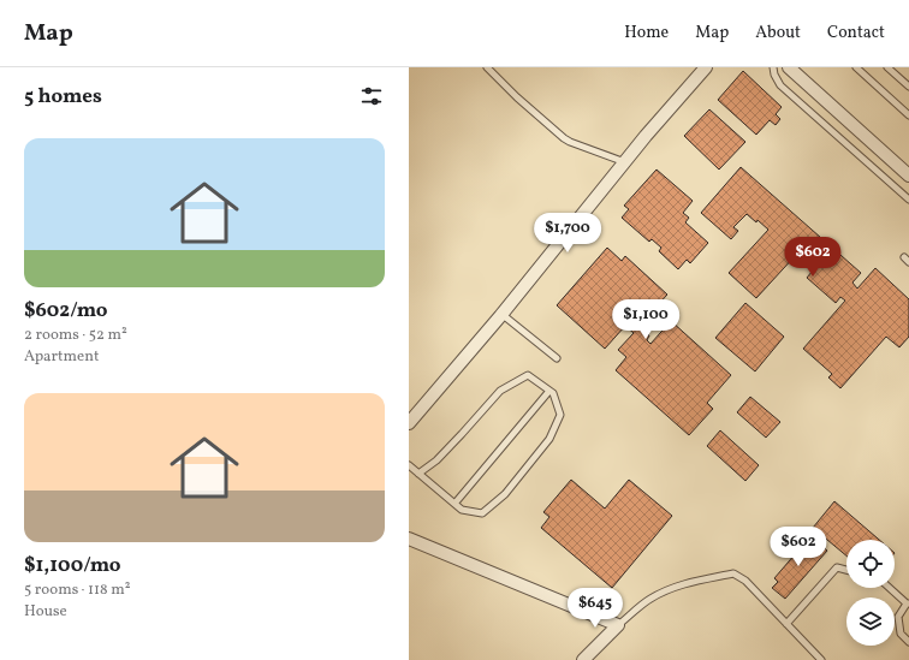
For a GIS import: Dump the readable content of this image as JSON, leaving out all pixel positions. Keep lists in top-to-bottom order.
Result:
{
  "page": {
    "header": "Map",
    "nav": [
      "Home",
      "Map",
      "About",
      "Contact"
    ],
    "heading": "5 homes",
    "list": [
      {
        "name": "$602/mo",
        "note": "2 rooms · 52 m² · Apartment"
      },
      {
        "name": "$1,100/mo",
        "note": "5 rooms · 118 m² · House"
      }
    ],
    "price": [
      "$1,700",
      "$602",
      "$1,100",
      "$602",
      "$645"
    ]
  }
}
